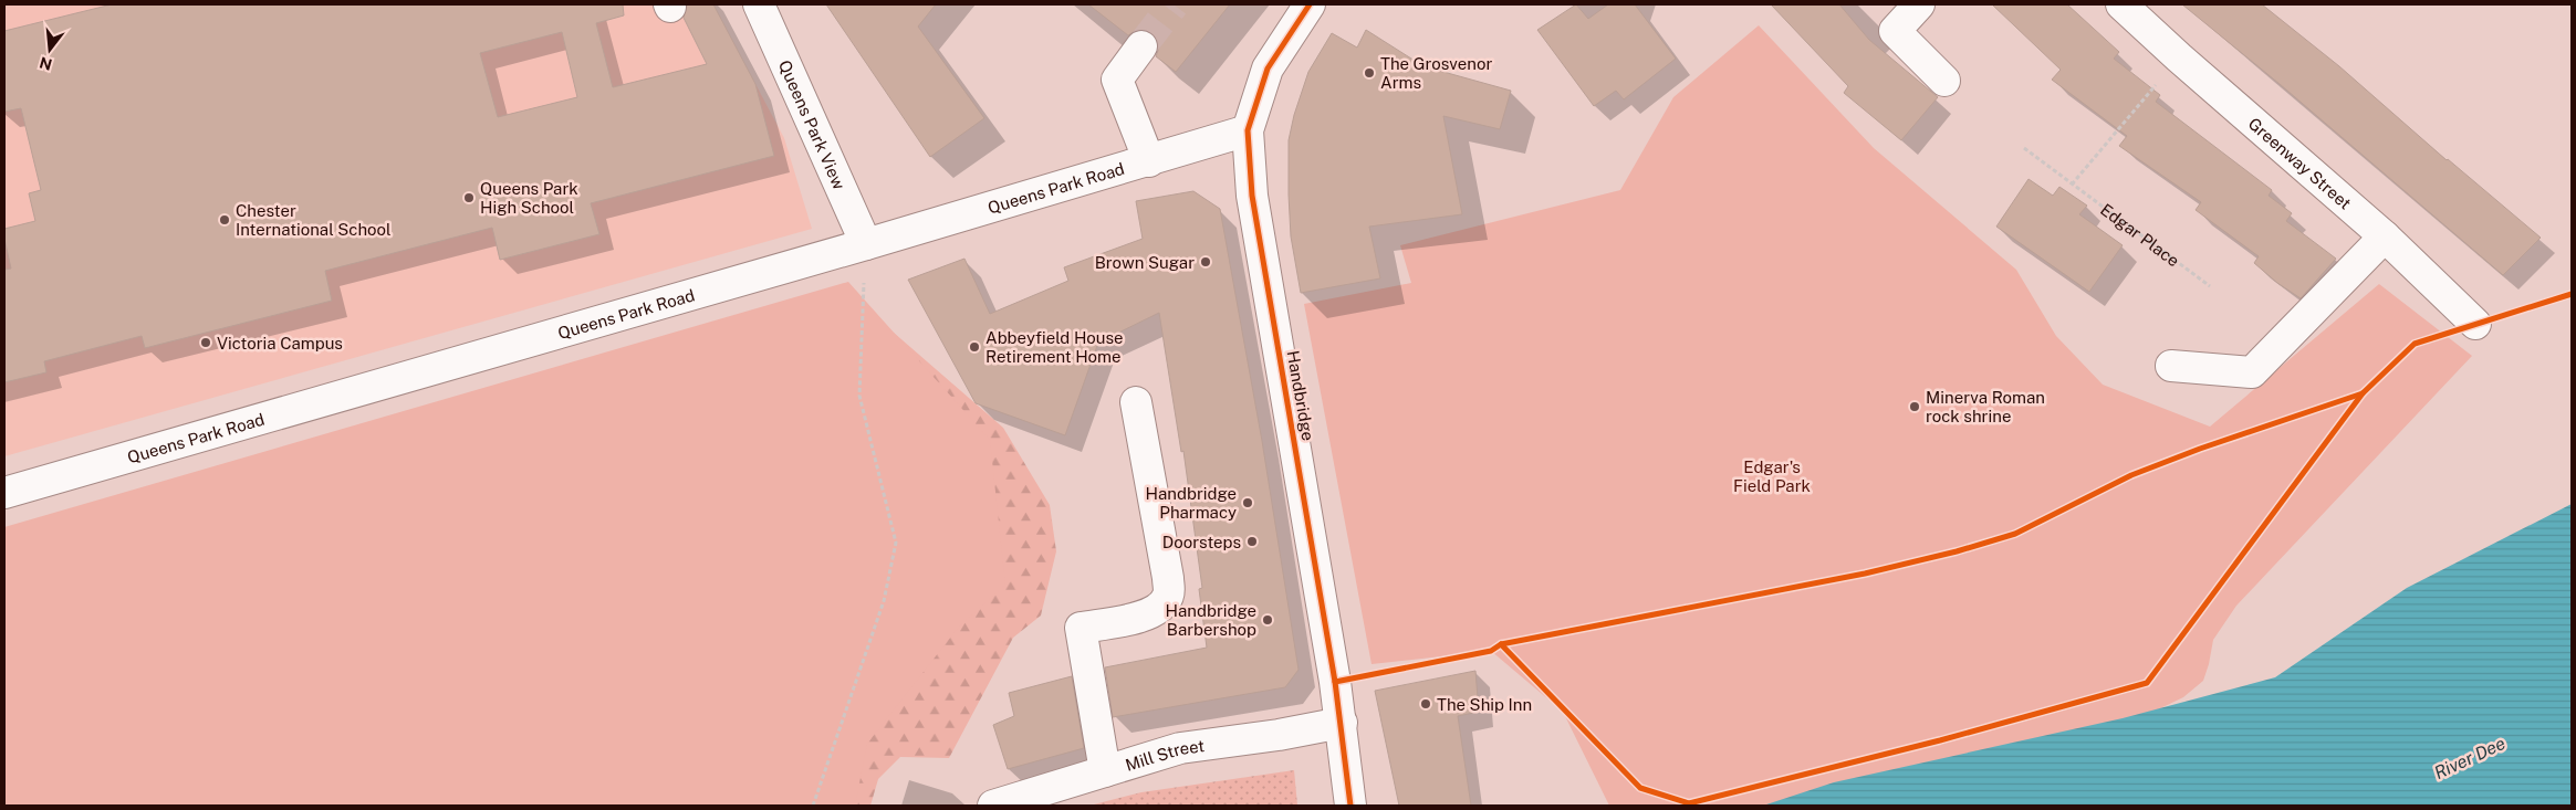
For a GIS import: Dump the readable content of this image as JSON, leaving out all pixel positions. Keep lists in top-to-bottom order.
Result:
{
  "streets": {
    "street": [
      "Queens Park View",
      "Greenway Street",
      "Queens Park Road",
      "Handbridge",
      "Mill Street"
    ],
    "path": ["Edgar Place"]
  },
  "crossings": [
    ["Queens Park View", "Queens Park Road"],
    ["Queens Park Road", "Handbridge"],
    ["Handbridge", "Mill Street"]
  ],
  "water": ["River Dee"],
  "parks": ["Edgar's Field Park"],
  "places": [
    "The Grosvenor Arms",
    "Queens Park High School",
    "Chester International School",
    "Brown Sugar",
    "Victoria Campus",
    "Abbeyfield House Retirement Home",
    "Minerva Roman rock shrine",
    "Handbridge Pharmacy",
    "Doorsteps",
    "Handbridge Barbershop",
    "The Ship Inn"
  ],
  "north": "bottom"
}
